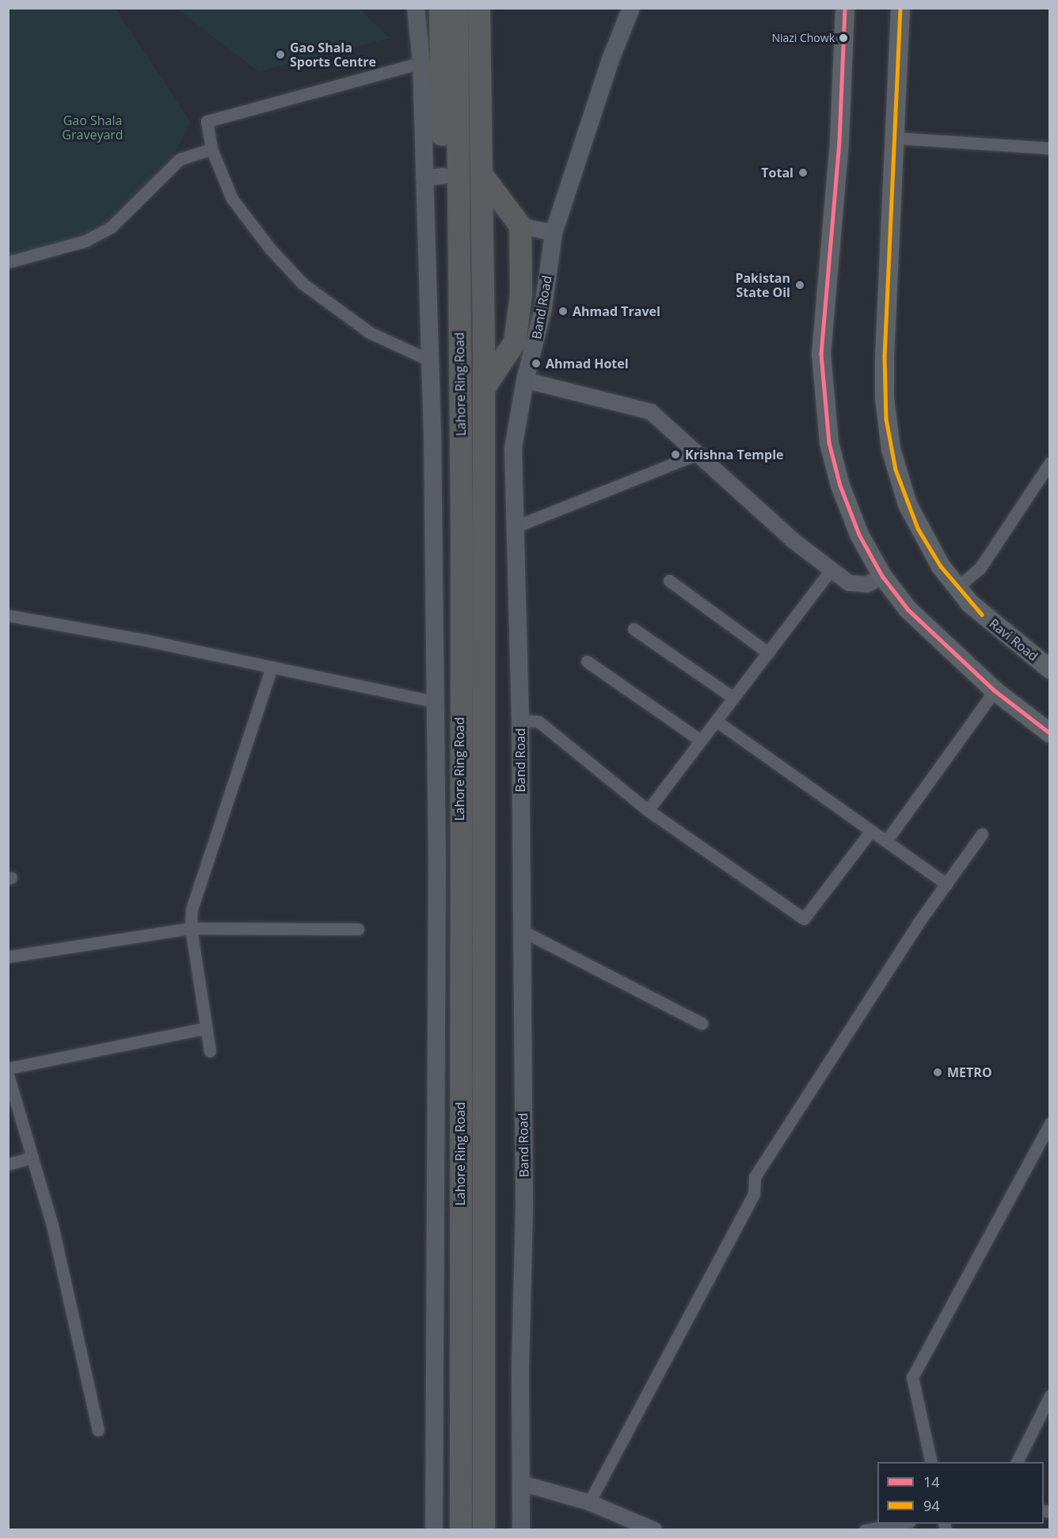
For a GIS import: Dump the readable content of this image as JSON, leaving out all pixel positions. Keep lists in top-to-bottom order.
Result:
{
  "streets": {
    "highway": ["Lahore Ring Road"],
    "main road": ["Band Road", "Ravi Road"]
  },
  "parks": ["Gao Shala Graveyard"],
  "places": [
    "Niazi Chowk",
    "Gao Shala Sports Centre",
    "Total",
    "Pakistan State Oil",
    "Ahmad Travel",
    "Ahmad Hotel",
    "Krishna Temple",
    "METRO"
  ],
  "lines": ["transit line 14", "transit line 94"],
  "legend": ["14", "94"]
}
